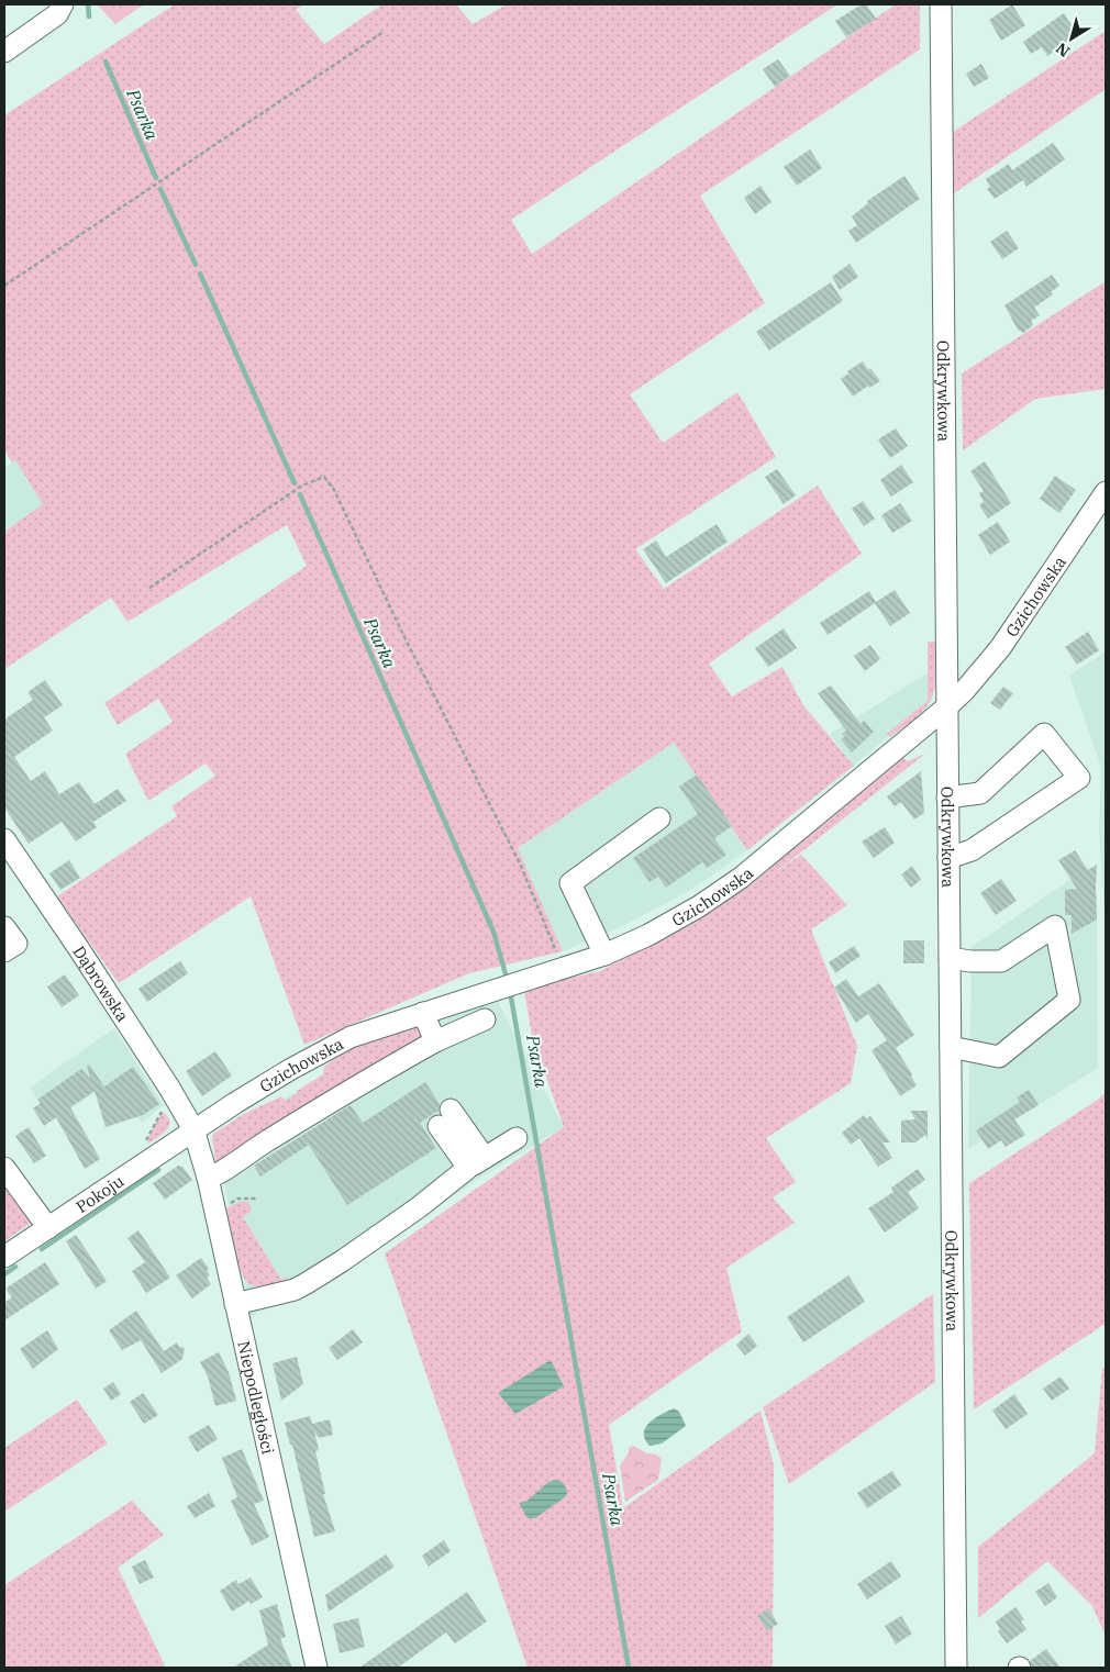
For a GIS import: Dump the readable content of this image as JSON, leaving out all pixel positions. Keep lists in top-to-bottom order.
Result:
{
  "streets": {
    "street": [
      "Odkrywkowa",
      "Gzichowska",
      "Dąbrowska",
      "Pokoju",
      "Niepodległości"
    ]
  },
  "crossings": [
    ["Odkrywkowa", "Gzichowska"],
    ["Gzichowska", "Dąbrowska"],
    ["Gzichowska", "Pokoju"],
    ["Gzichowska", "Niepodległości"],
    ["Dąbrowska", "Pokoju"],
    ["Dąbrowska", "Niepodległości"],
    ["Pokoju", "Niepodległości"]
  ],
  "water": ["Psarka"],
  "north": "bottom left"
}
